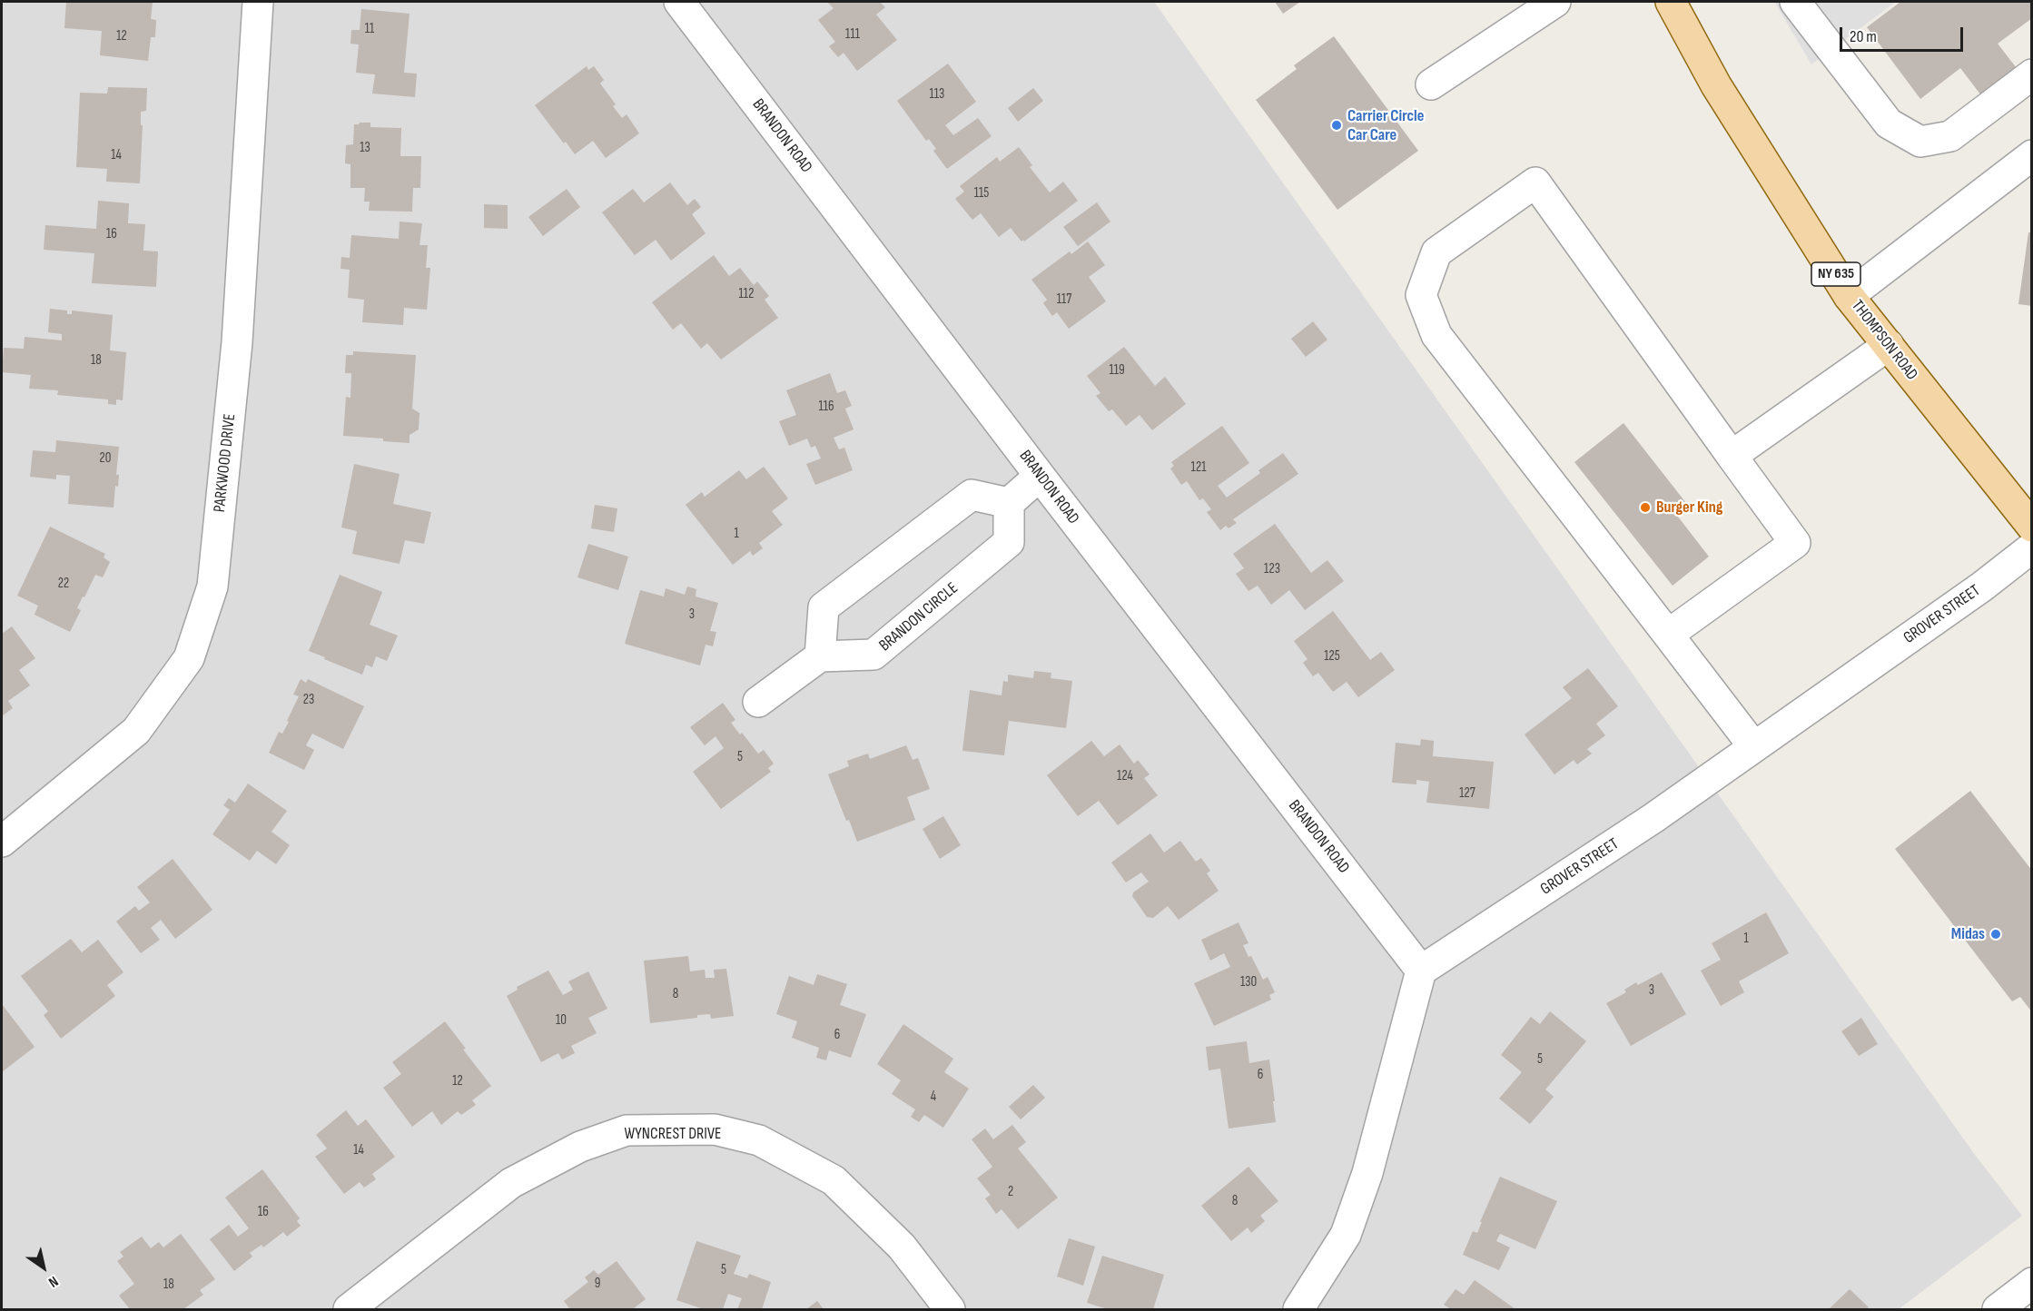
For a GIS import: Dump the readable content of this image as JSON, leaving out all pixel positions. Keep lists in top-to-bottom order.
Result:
{
  "streets": {
    "main road": ["NY 635", "THOMPSON ROAD"],
    "street": [
      "BRANDON ROAD",
      "PARKWOOD DRIVE",
      "GROVER STREET",
      "BRANDON CIRCLE",
      "WYNCREST DRIVE"
    ]
  },
  "crossings": [
    ["BRANDON ROAD", "GROVER STREET"]
  ],
  "places": ["Carrier Circle Car Care", "Burger King", "Midas"],
  "house_numbers": [
    "11",
    "111",
    "12",
    "113",
    "13",
    "14",
    "115",
    "16",
    "112",
    "117",
    "18",
    "119",
    "116",
    "20",
    "121",
    "1",
    "123",
    "22",
    "3",
    "125",
    "23",
    "5",
    "124",
    "127",
    "1",
    "130",
    "3",
    "8",
    "10",
    "6",
    "5",
    "6",
    "12",
    "4",
    "14",
    "2",
    "8",
    "16",
    "5",
    "9",
    "18"
  ],
  "scale_bar": "20 m",
  "north": "bottom right"
}
